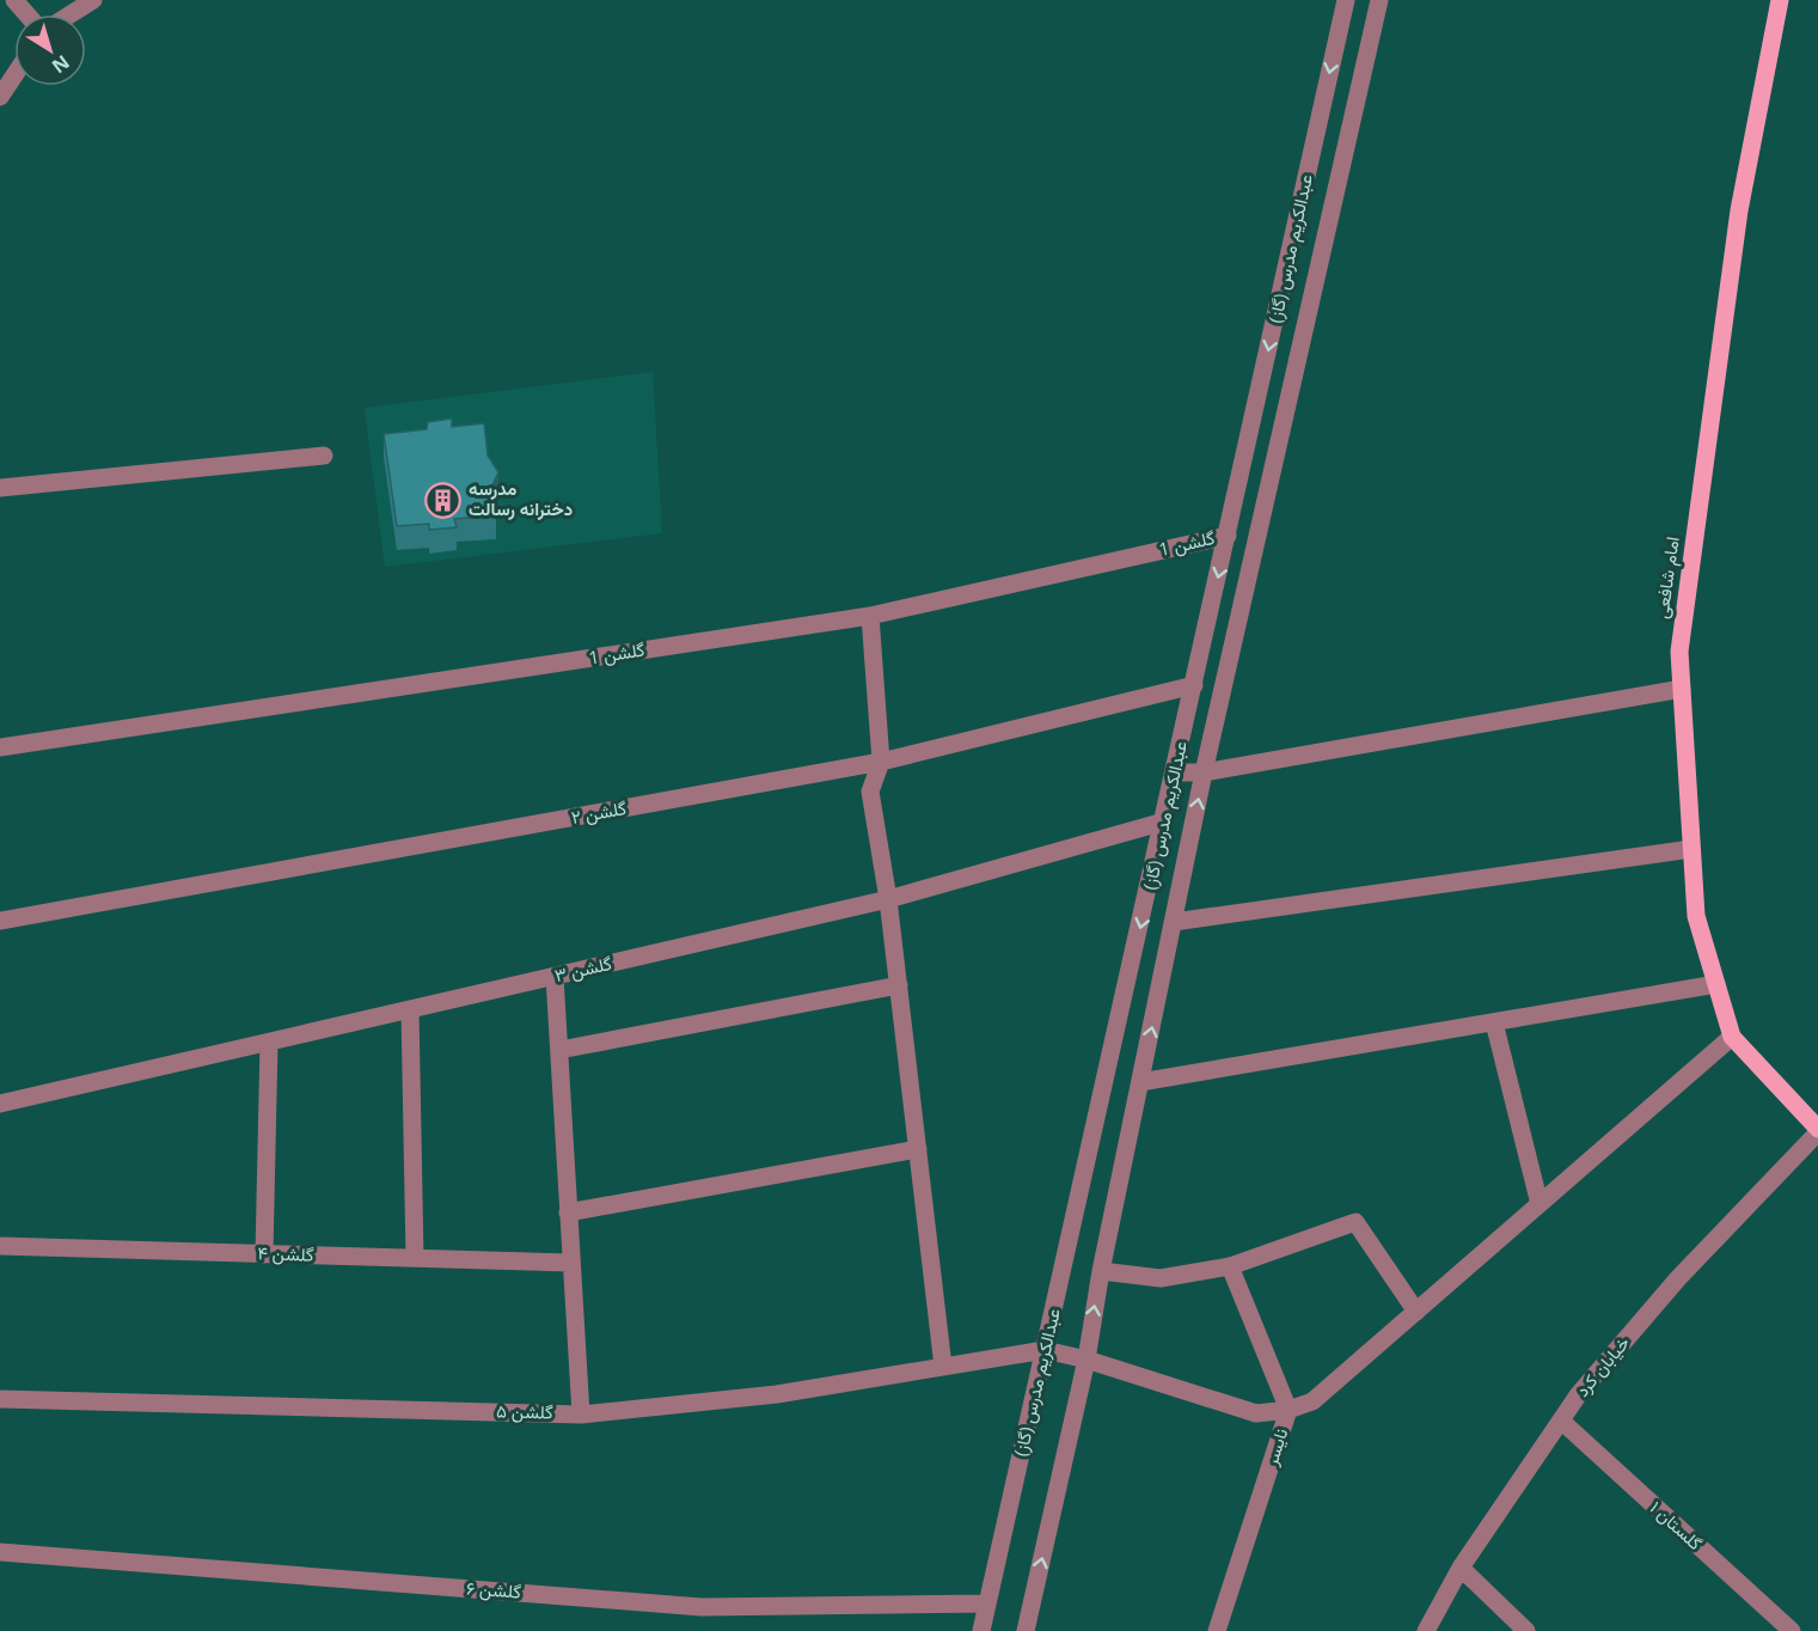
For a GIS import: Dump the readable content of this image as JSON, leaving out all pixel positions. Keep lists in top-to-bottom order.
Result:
{
  "streets": {
    "main road": ["امام شافعی"],
    "street": [
      "عبدالکریم مدرس (گاز)",
      "گلشن 1",
      "گلشن ۲",
      "گلشن ۳",
      "گلشن ۴",
      "خیابان کرد",
      "گلشن ۵",
      "نایسر",
      "گلستان ۱",
      "گلشن ۶"
    ]
  },
  "crossings": [
    ["عبدالکریم مدرس (گاز)", "گلشن 1"],
    ["عبدالکریم مدرس (گاز)", "گلشن ۲"],
    ["عبدالکریم مدرس (گاز)", "گلشن ۳"],
    ["عبدالکریم مدرس (گاز)", "گلشن ۵"],
    ["عبدالکریم مدرس (گاز)", "گلشن ۶"],
    ["امام شافعی", "خیابان کرد"],
    ["خیابان کرد", "گلستان ۱"]
  ],
  "places": {
    "building": ["مدرسه دخترانه رسالت"]
  },
  "north": "bottom right"
}
